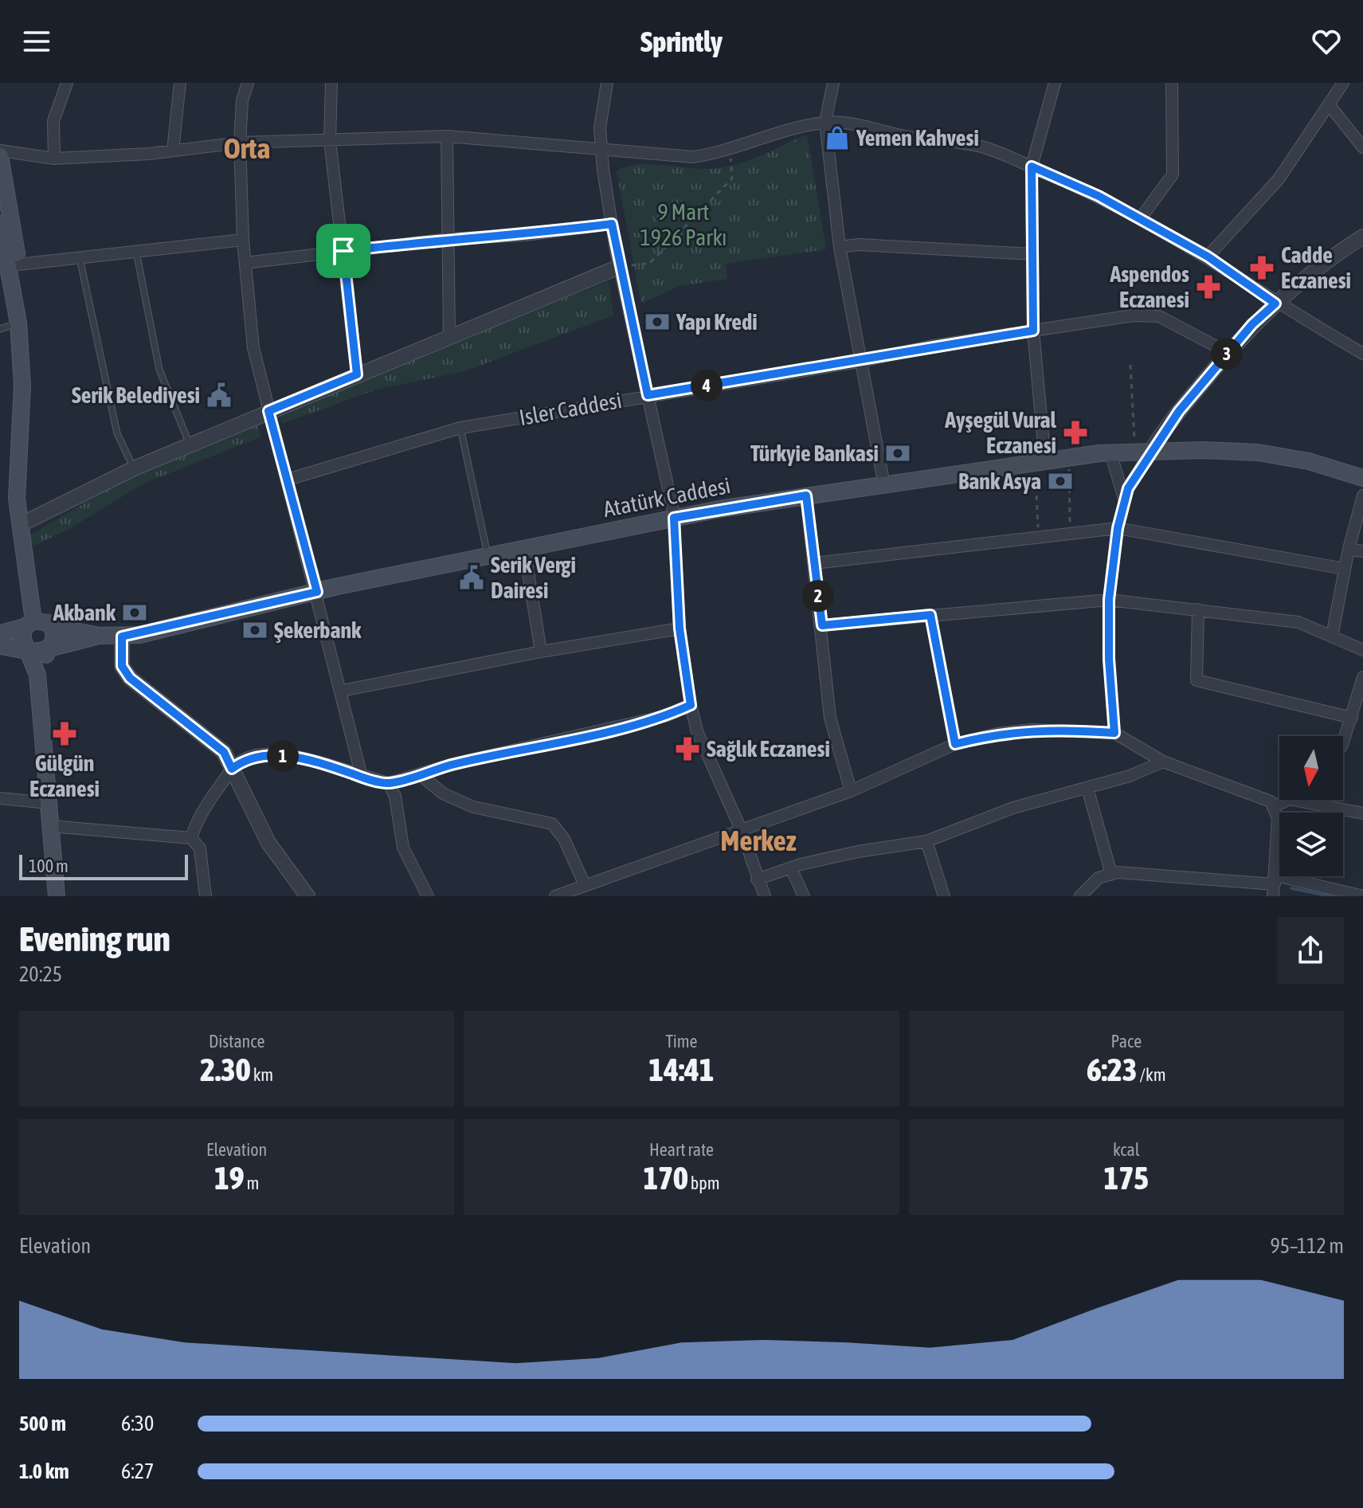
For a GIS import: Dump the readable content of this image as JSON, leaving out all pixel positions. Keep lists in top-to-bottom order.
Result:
{
  "streets": {
    "main road": ["Atatürk Caddesi"],
    "street": ["Isler Caddesi"]
  },
  "districts": ["Orta", "Merkez"],
  "parks": ["9 Mart 1926 Parkı"],
  "places": {
    "shop": ["Yemen Kahvesi"],
    "pharmacy": [
      "Cadde Eczanesi",
      "Aspendos Eczanesi",
      "Ayşegül Vural Eczanesi",
      "Gülgün Eczanesi",
      "Sağlık Eczanesi"
    ],
    "bank": [
      "Yapı Kredi",
      "Türkyie Bankasi",
      "Bank Asya",
      "Akbank",
      "Şekerbank"
    ],
    "public building": ["Serik Belediyesi", "Serik Vergi Dairesi"]
  },
  "scale_bar": "100 m",
  "north": "bottom",
  "page": {
    "header": "Sprintly",
    "pins": [
      "3",
      "4",
      "2",
      "1"
    ],
    "scale": "100 m",
    "heading": ["Evening run", "20:25"],
    "stats": [
      ["Distance", "2.30 km"],
      ["Time", "14:41"],
      ["Pace", "6:23 /km"],
      ["Elevation", "19 m"],
      ["Heart rate", "170 bpm"],
      ["kcal", "175"]
    ],
    "chart": ["Elevation", "95–112 m"],
    "list": [
      {
        "name": "500 m",
        "note": "6:30"
      },
      {
        "name": "1.0 km",
        "note": "6:27"
      }
    ]
  }
}
